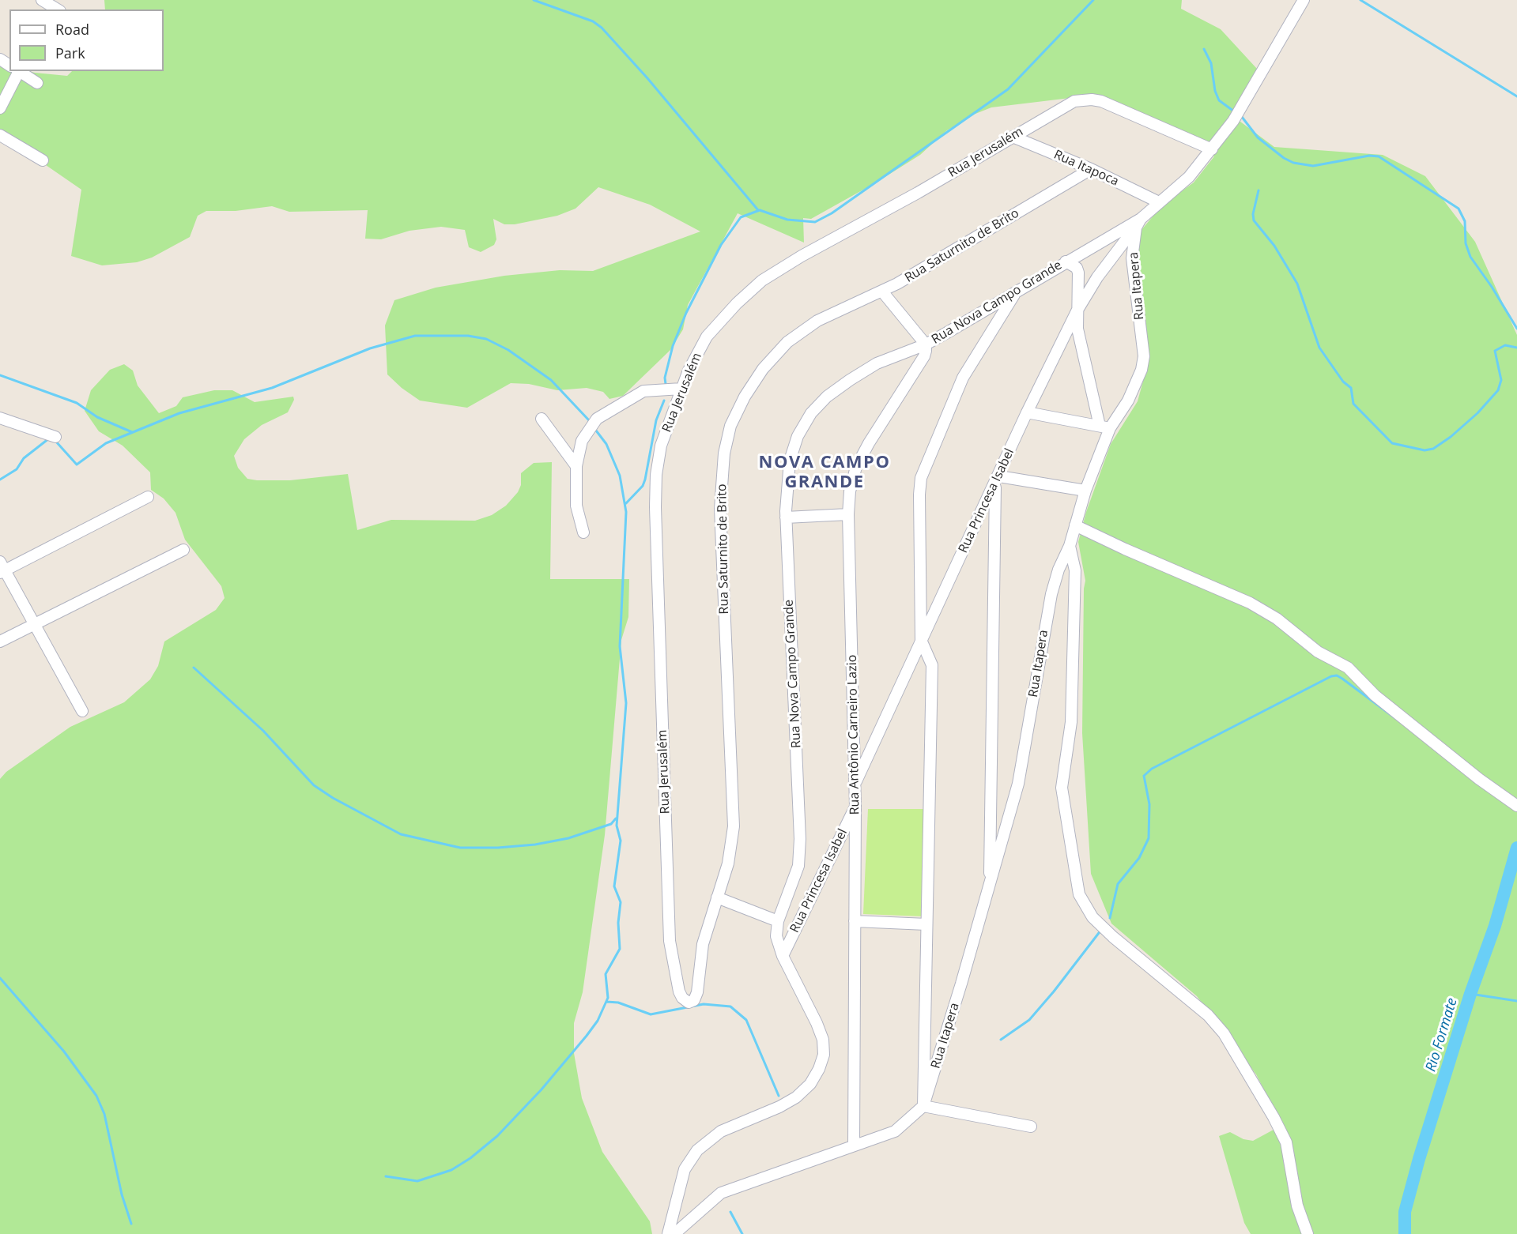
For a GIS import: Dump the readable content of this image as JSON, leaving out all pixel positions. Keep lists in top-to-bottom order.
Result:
{
  "streets": {
    "street": [
      "Rua Jerusalém",
      "Rua Itapoca",
      "Rua Saturnito de Brito",
      "Rua Itapera",
      "Rua Nova Campo Grande",
      "Rua Princesa Isabel",
      "Rua Antônio Carneiro Lazio"
    ]
  },
  "crossings": [
    ["Rua Jerusalém", "Rua Itapoca"],
    ["Rua Jerusalém", "Rua Saturnito de Brito"],
    ["Rua Itapoca", "Rua Saturnito de Brito"],
    ["Rua Itapera", "Rua Nova Campo Grande"],
    ["Rua Itapera", "Rua Princesa Isabel"],
    ["Rua Nova Campo Grande", "Rua Princesa Isabel"],
    ["Rua Nova Campo Grande", "Rua Antônio Carneiro Lazio"],
    ["Rua Princesa Isabel", "Rua Antônio Carneiro Lazio"]
  ],
  "districts": ["NOVA CAMPO GRANDE"],
  "water": ["Rio Formate"],
  "legend": ["Road", "Park"]
}
